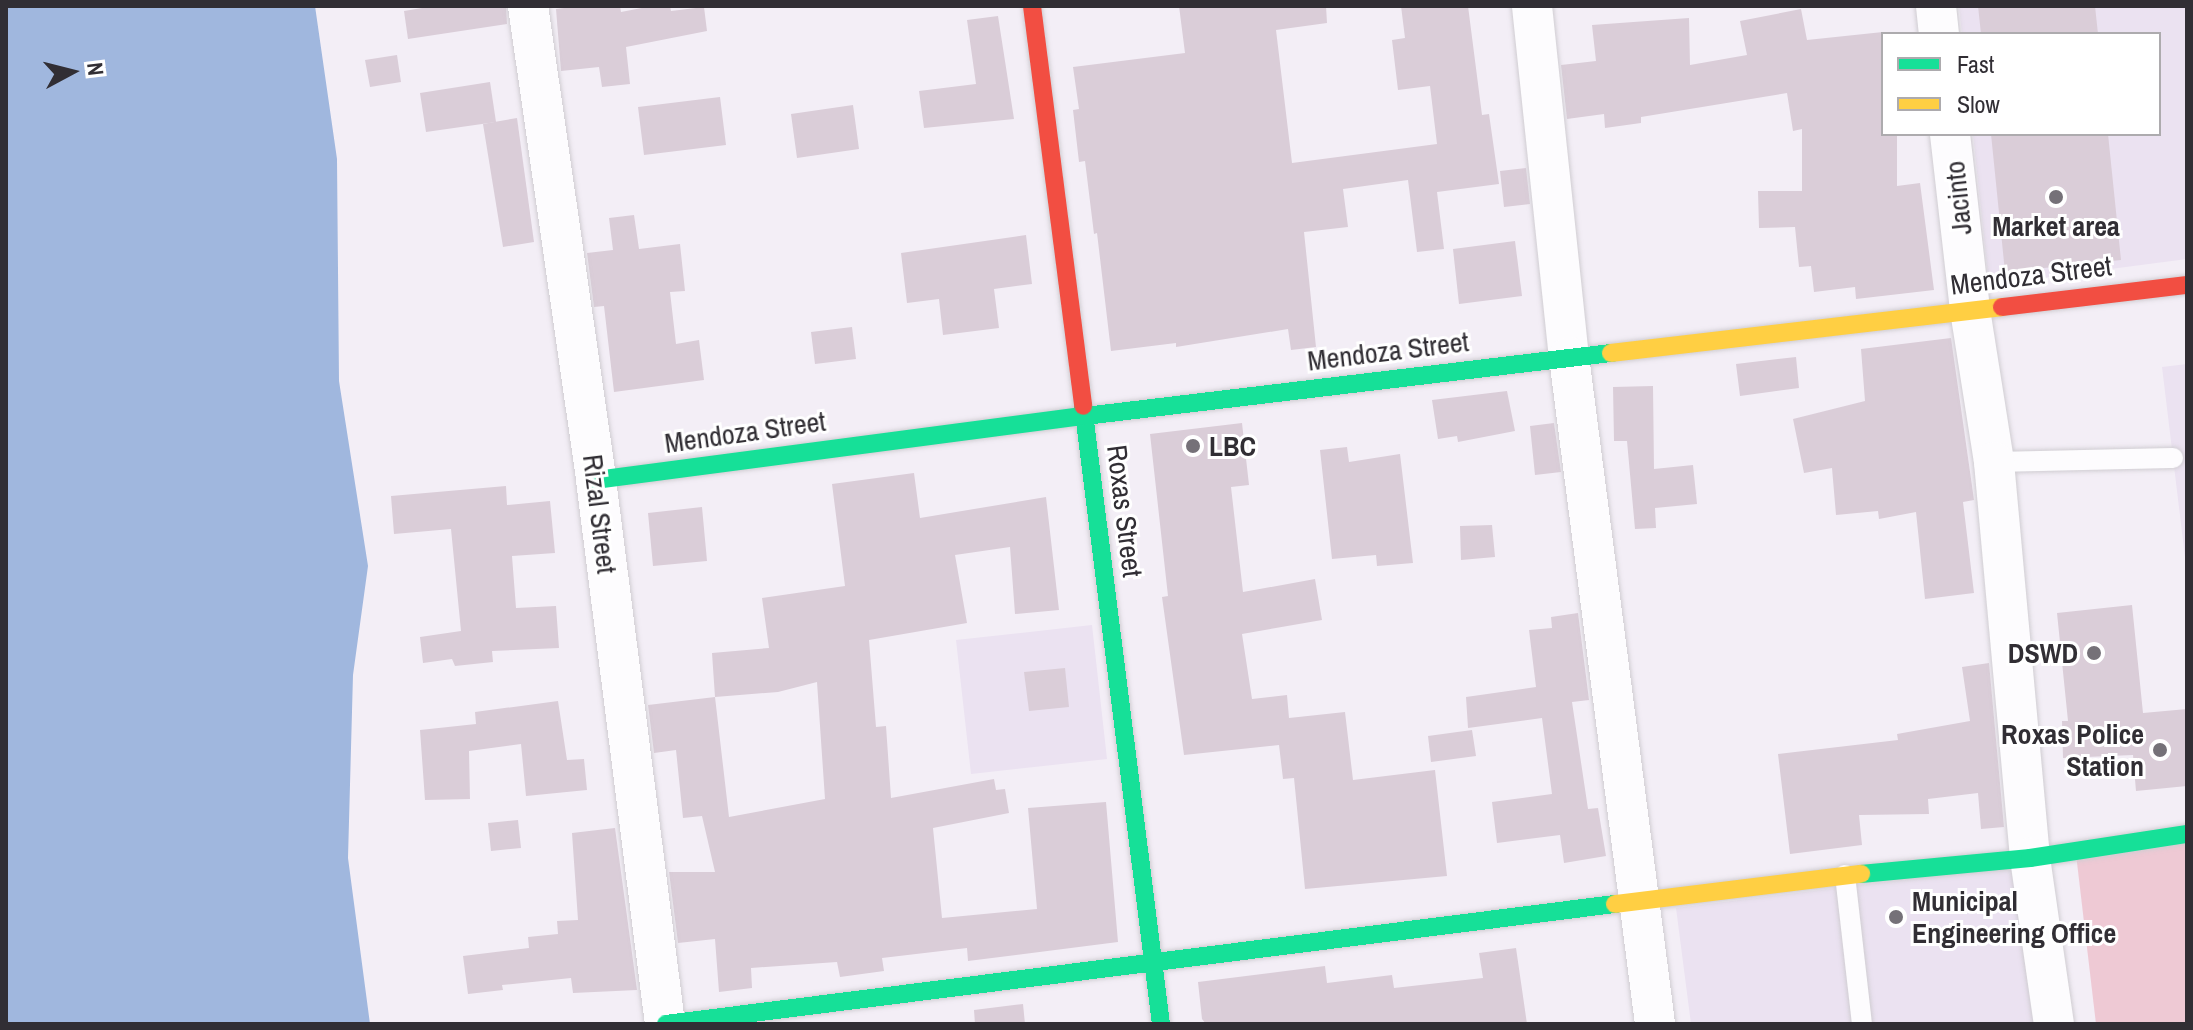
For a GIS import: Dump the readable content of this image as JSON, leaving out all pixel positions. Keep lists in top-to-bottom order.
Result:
{
  "streets": {
    "street": [
      "Jacinto",
      "Mendoza Street",
      "Roxas Street",
      "Rizal Street"
    ]
  },
  "crossings": [
    ["Jacinto", "Mendoza Street"],
    ["Mendoza Street", "Roxas Street"],
    ["Mendoza Street", "Rizal Street"]
  ],
  "places": [
    "Market area",
    "LBC",
    "DSWD",
    "Roxas Police Station",
    "Municipal Engineering Office"
  ],
  "legend": ["Fast", "Slow"],
  "north": "right"
}
